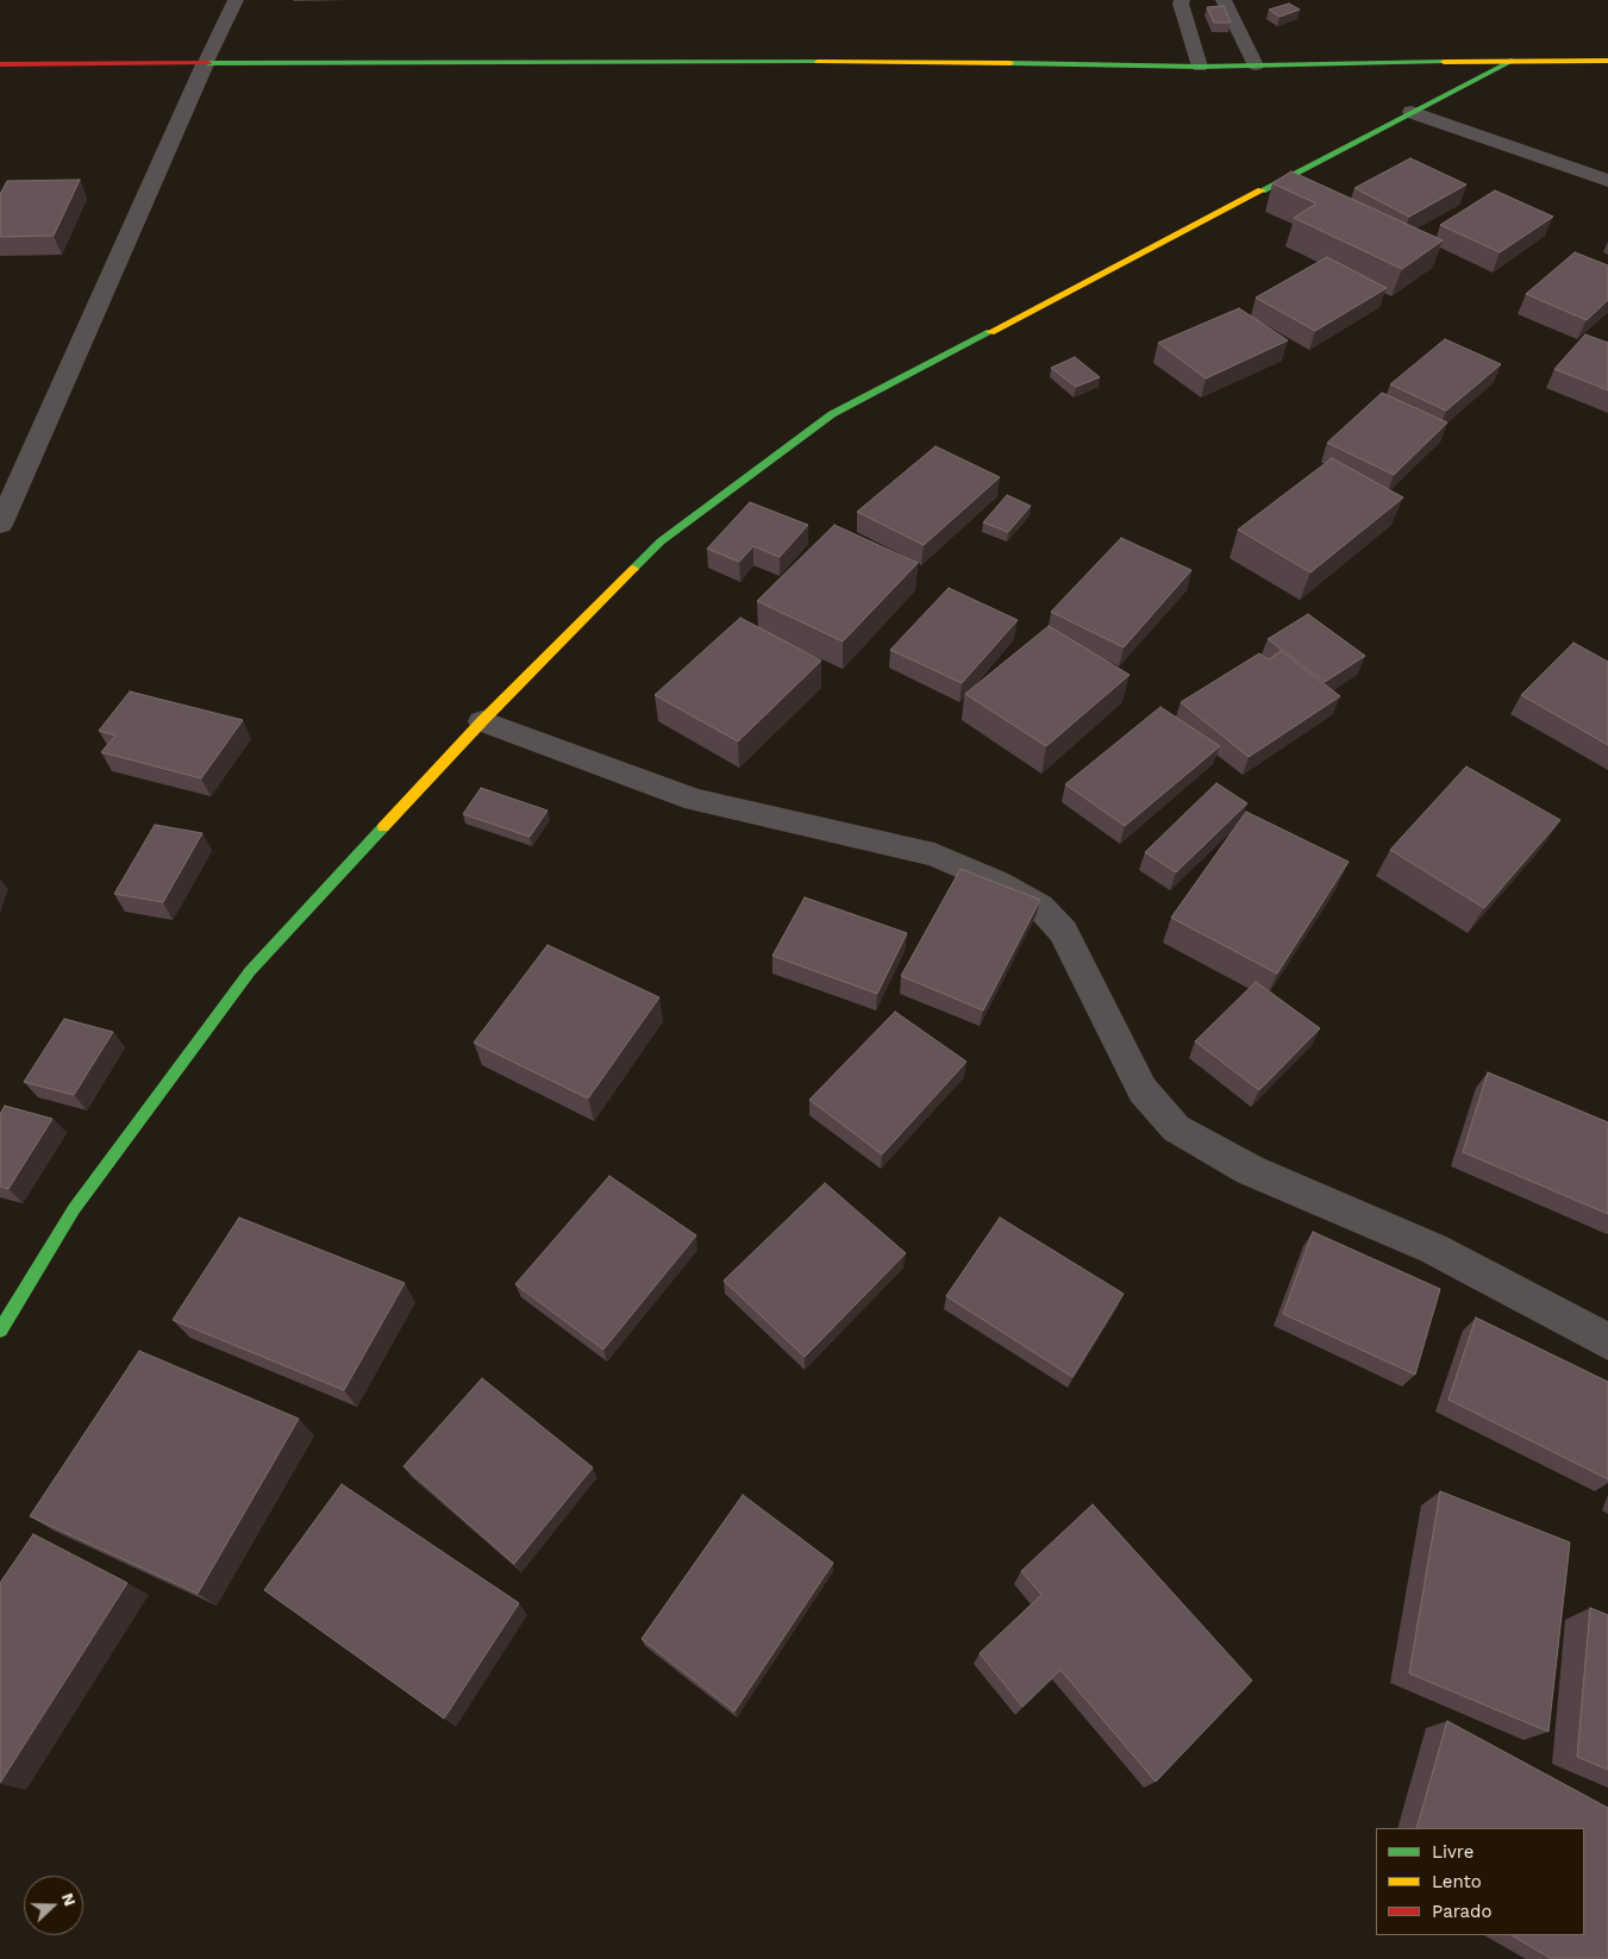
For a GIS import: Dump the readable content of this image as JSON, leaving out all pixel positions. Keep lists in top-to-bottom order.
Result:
{
  "legend": ["Livre", "Lento", "Parado"],
  "north": "right"
}
